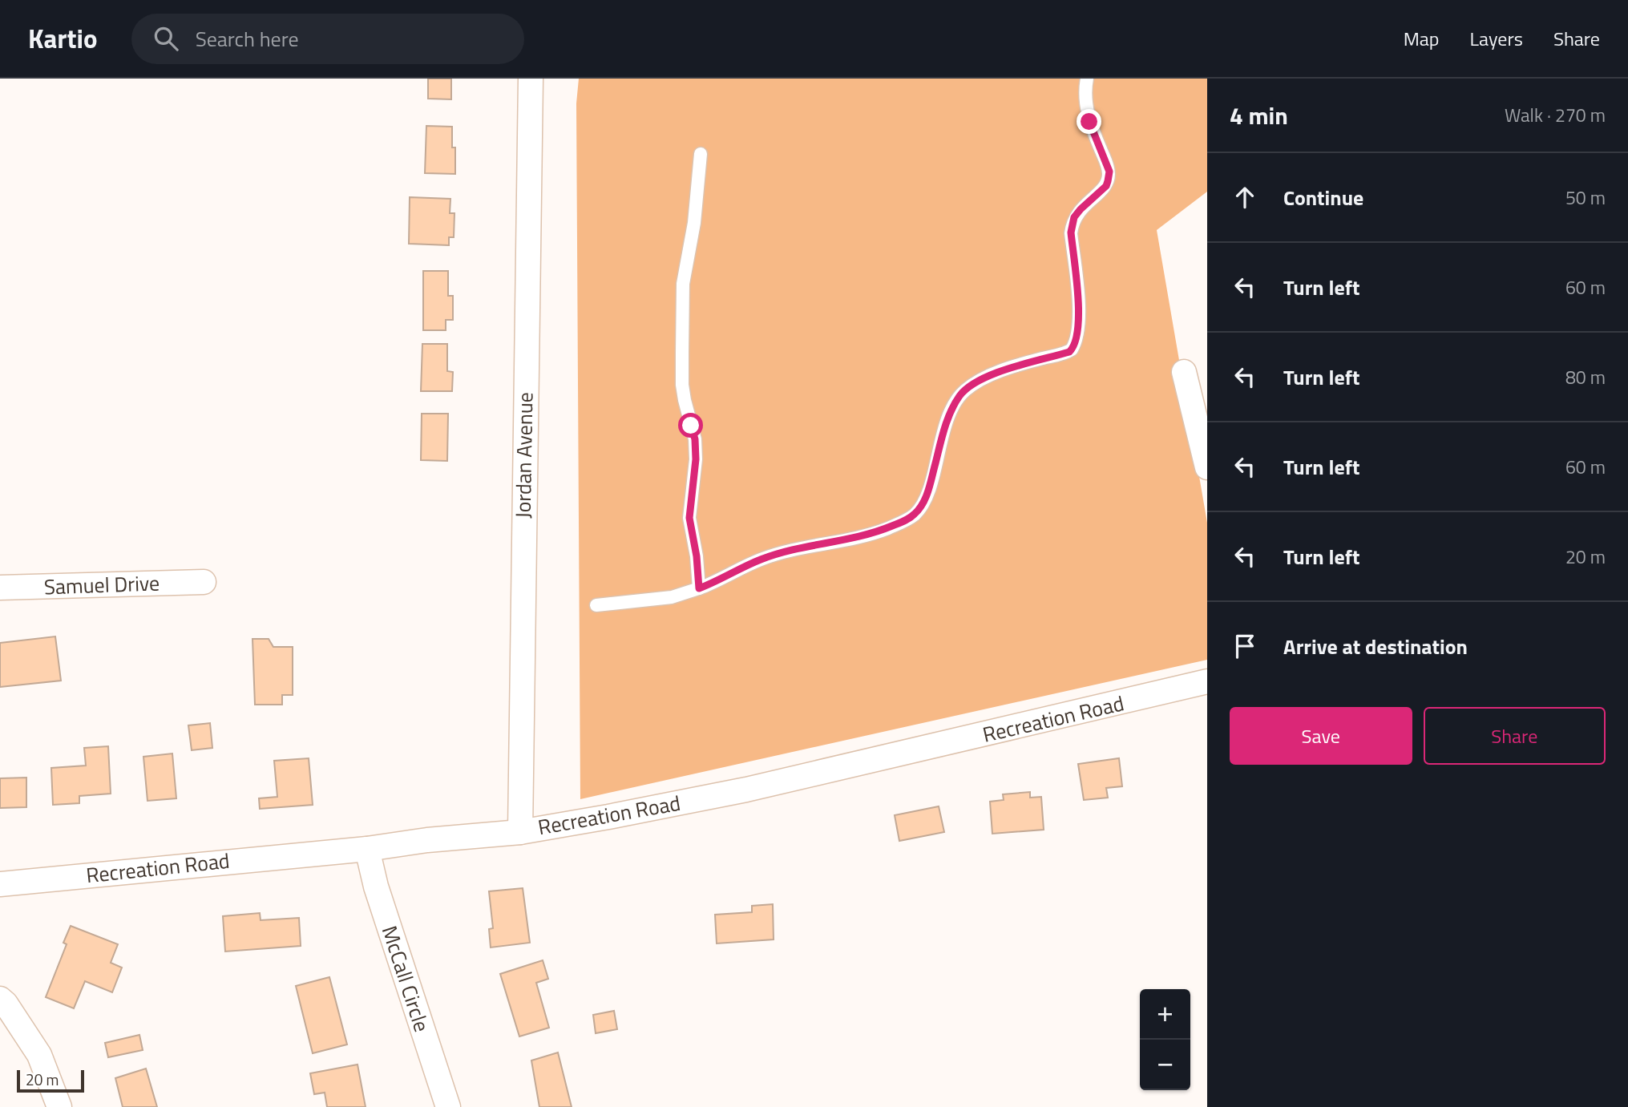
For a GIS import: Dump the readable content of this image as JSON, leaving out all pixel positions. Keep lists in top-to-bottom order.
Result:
{
  "streets": {
    "street": [
      "Jordan Avenue",
      "Samuel Drive",
      "Recreation Road",
      "McCall Circle"
    ]
  },
  "crossings": [
    ["Jordan Avenue", "Recreation Road"],
    ["Recreation Road", "McCall Circle"]
  ],
  "scale_bar": "20 m",
  "page": {
    "header": "Kartio",
    "search": "Search here",
    "nav": ["Map", "Layers", "Share"],
    "heading": ["4 min", "Walk · 270 m"],
    "list": [
      ["Continue", "50 m"],
      ["Turn left", "60 m"],
      ["Turn left", "80 m"],
      ["Turn left", "60 m"],
      ["Turn left", "20 m"],
      "Arrive at destination"
    ],
    "buttons": ["Save", "Share"],
    "map_buttons": ["+", "−"],
    "scale": "20 m"
  }
}
